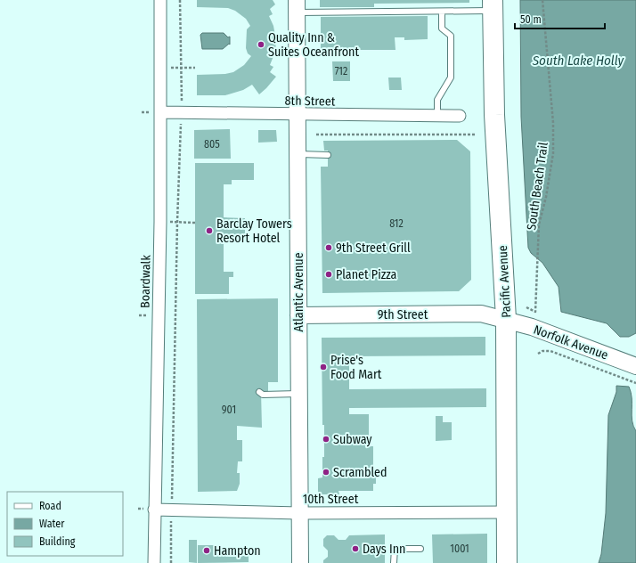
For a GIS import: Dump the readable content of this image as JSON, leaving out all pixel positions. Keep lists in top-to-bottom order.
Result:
{
  "streets": {
    "highway": ["Pacific Avenue"],
    "main road": ["Atlantic Avenue", "9th Street", "Norfolk Avenue"],
    "street": ["8th Street", "Boardwalk", "10th Street"],
    "path": ["South Beach Trail"]
  },
  "crossings": [
    ["8th Street", "Boardwalk"],
    ["8th Street", "Atlantic Avenue"],
    ["Boardwalk", "10th Street"],
    ["Pacific Avenue", "9th Street"],
    ["Pacific Avenue", "Norfolk Avenue"],
    ["Pacific Avenue", "10th Street"],
    ["Atlantic Avenue", "9th Street"],
    ["Atlantic Avenue", "10th Street"],
    ["9th Street", "Norfolk Avenue"]
  ],
  "water": ["South Lake Holly"],
  "places": [
    "Quality Inn & Suites Oceanfront",
    "Barclay Towers Resort Hotel",
    "9th Street Grill",
    "Planet Pizza",
    "Prise's Food Mart",
    "Subway",
    "Scrambled",
    "Days Inn",
    "Hampton"
  ],
  "house_numbers": [
    "712",
    "805",
    "812",
    "901",
    "1001"
  ],
  "legend": ["Road", "Water", "Building"],
  "scale_bar": "50 m"
}
